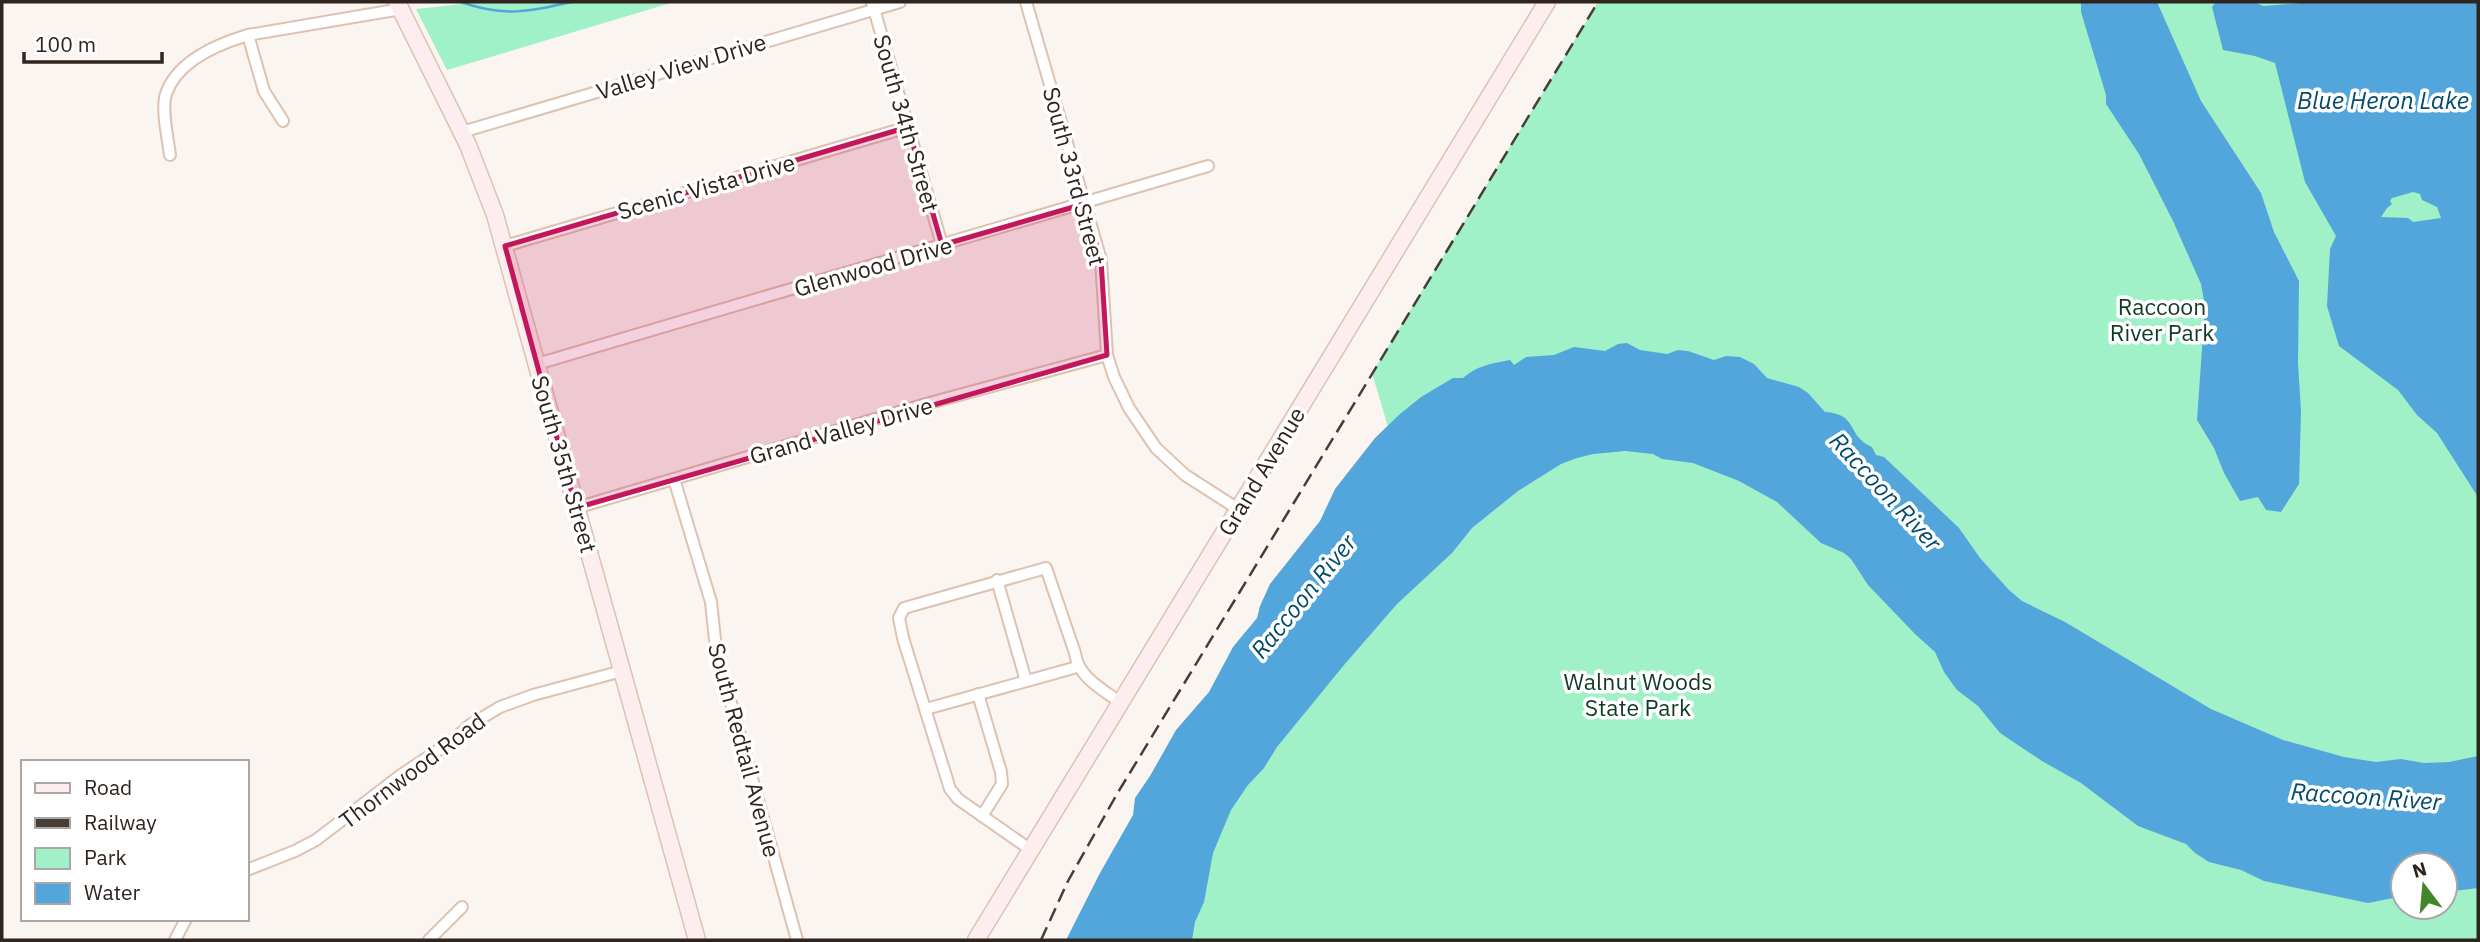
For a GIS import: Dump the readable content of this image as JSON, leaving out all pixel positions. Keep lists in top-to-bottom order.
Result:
{
  "streets": {
    "main road": ["South 35th Street", "Grand Avenue"],
    "street": [
      "Valley View Drive",
      "South 34th Street",
      "South 33rd Street",
      "Scenic Vista Drive",
      "Glenwood Drive",
      "Grand Valley Drive",
      "South Redtail Avenue",
      "Thornwood Road"
    ]
  },
  "crossings": [
    ["Valley View Drive", "South 34th Street"],
    ["Valley View Drive", "South 35th Street"],
    ["South 34th Street", "Scenic Vista Drive"],
    ["South 34th Street", "Glenwood Drive"],
    ["South 33rd Street", "Glenwood Drive"],
    ["South 33rd Street", "Grand Valley Drive"],
    ["South 33rd Street", "Grand Avenue"],
    ["Scenic Vista Drive", "South 35th Street"],
    ["Glenwood Drive", "South 35th Street"],
    ["Grand Valley Drive", "South 35th Street"],
    ["Grand Valley Drive", "South Redtail Avenue"],
    ["South 35th Street", "Thornwood Road"]
  ],
  "water": ["Blue Heron Lake", "Raccoon River"],
  "parks": ["Raccoon River Park", "Walnut Woods State Park"],
  "legend": [
    "Road",
    "Railway",
    "Park",
    "Water"
  ],
  "scale_bar": "100 m",
  "north": "top"
}
